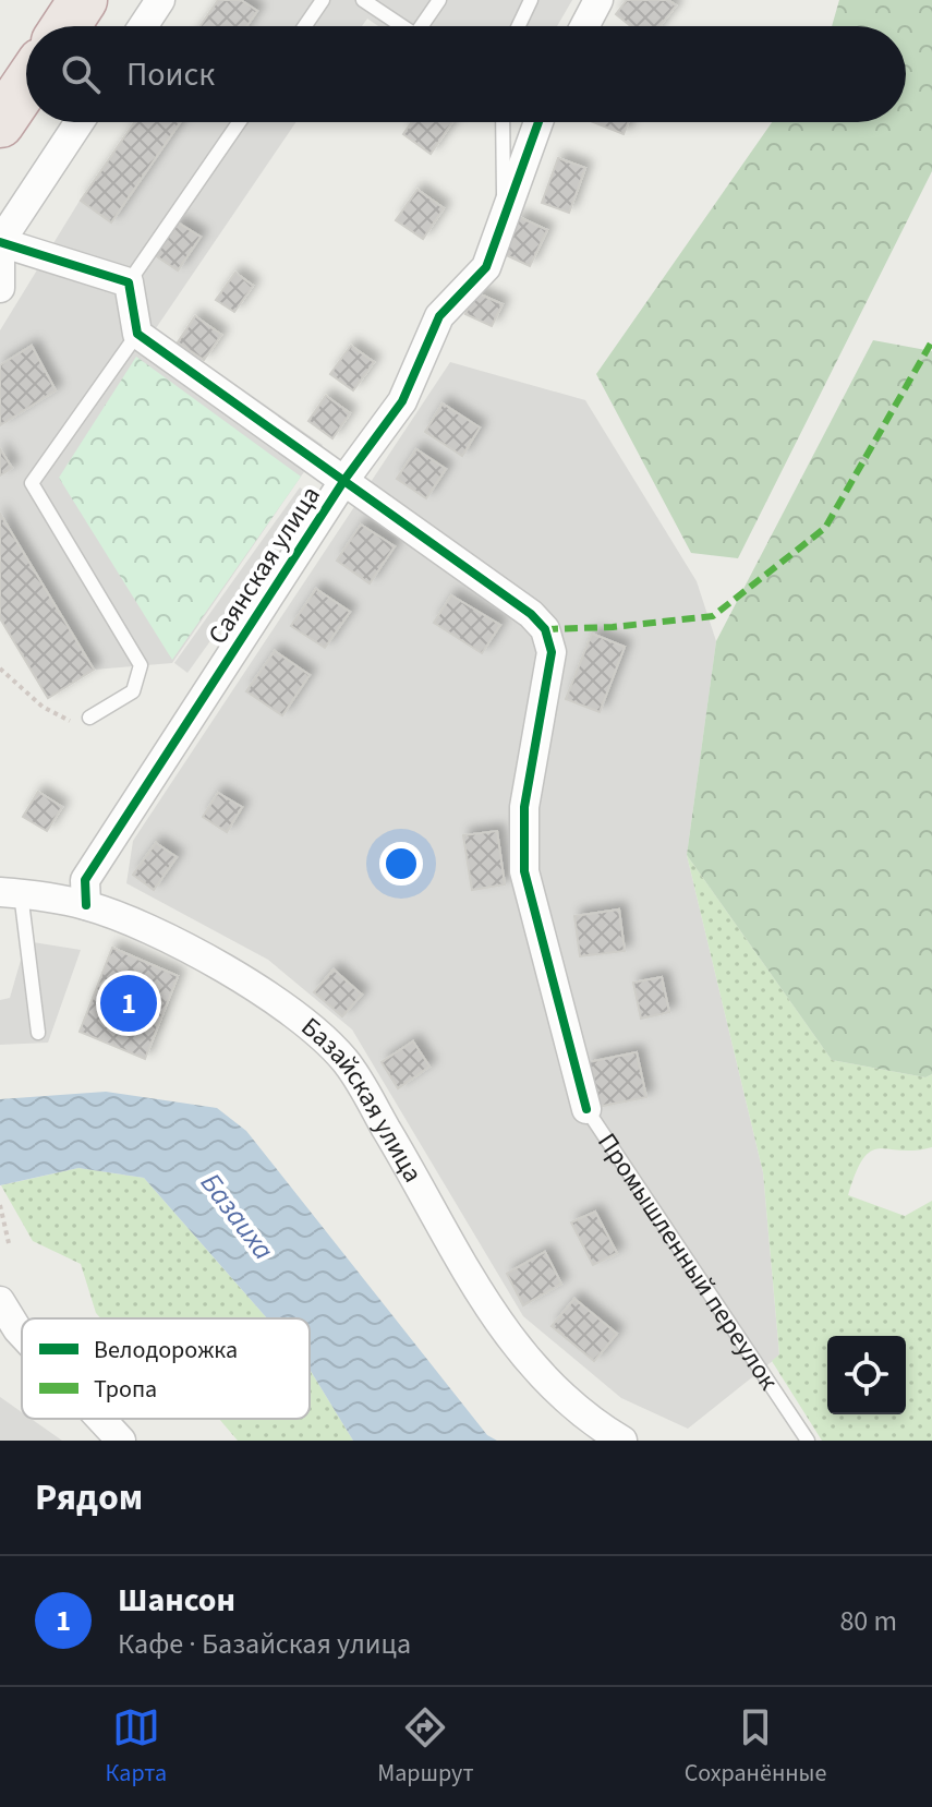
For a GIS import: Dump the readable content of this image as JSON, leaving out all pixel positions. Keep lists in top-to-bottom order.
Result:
{
  "streets": {
    "street": ["Саянская улица", "Базайская улица", "Промышленный переулок"]
  },
  "crossings": [
    ["Саянская улица", "Базайская улица"],
    ["Саянская улица", "Промышленный переулок"]
  ],
  "water": ["Базаиха"],
  "legend": ["Велодорожка", "Тропа"],
  "page": {
    "search": "Поиск",
    "pins": "1",
    "heading": "Рядом",
    "list": [
      {
        "mark": "1",
        "name": "Шансон",
        "note": "Кафе · Базайская улица",
        "value": "80 m"
      }
    ],
    "nav": ["Карта", "Маршрут", "Сохранённые"]
  }
}
